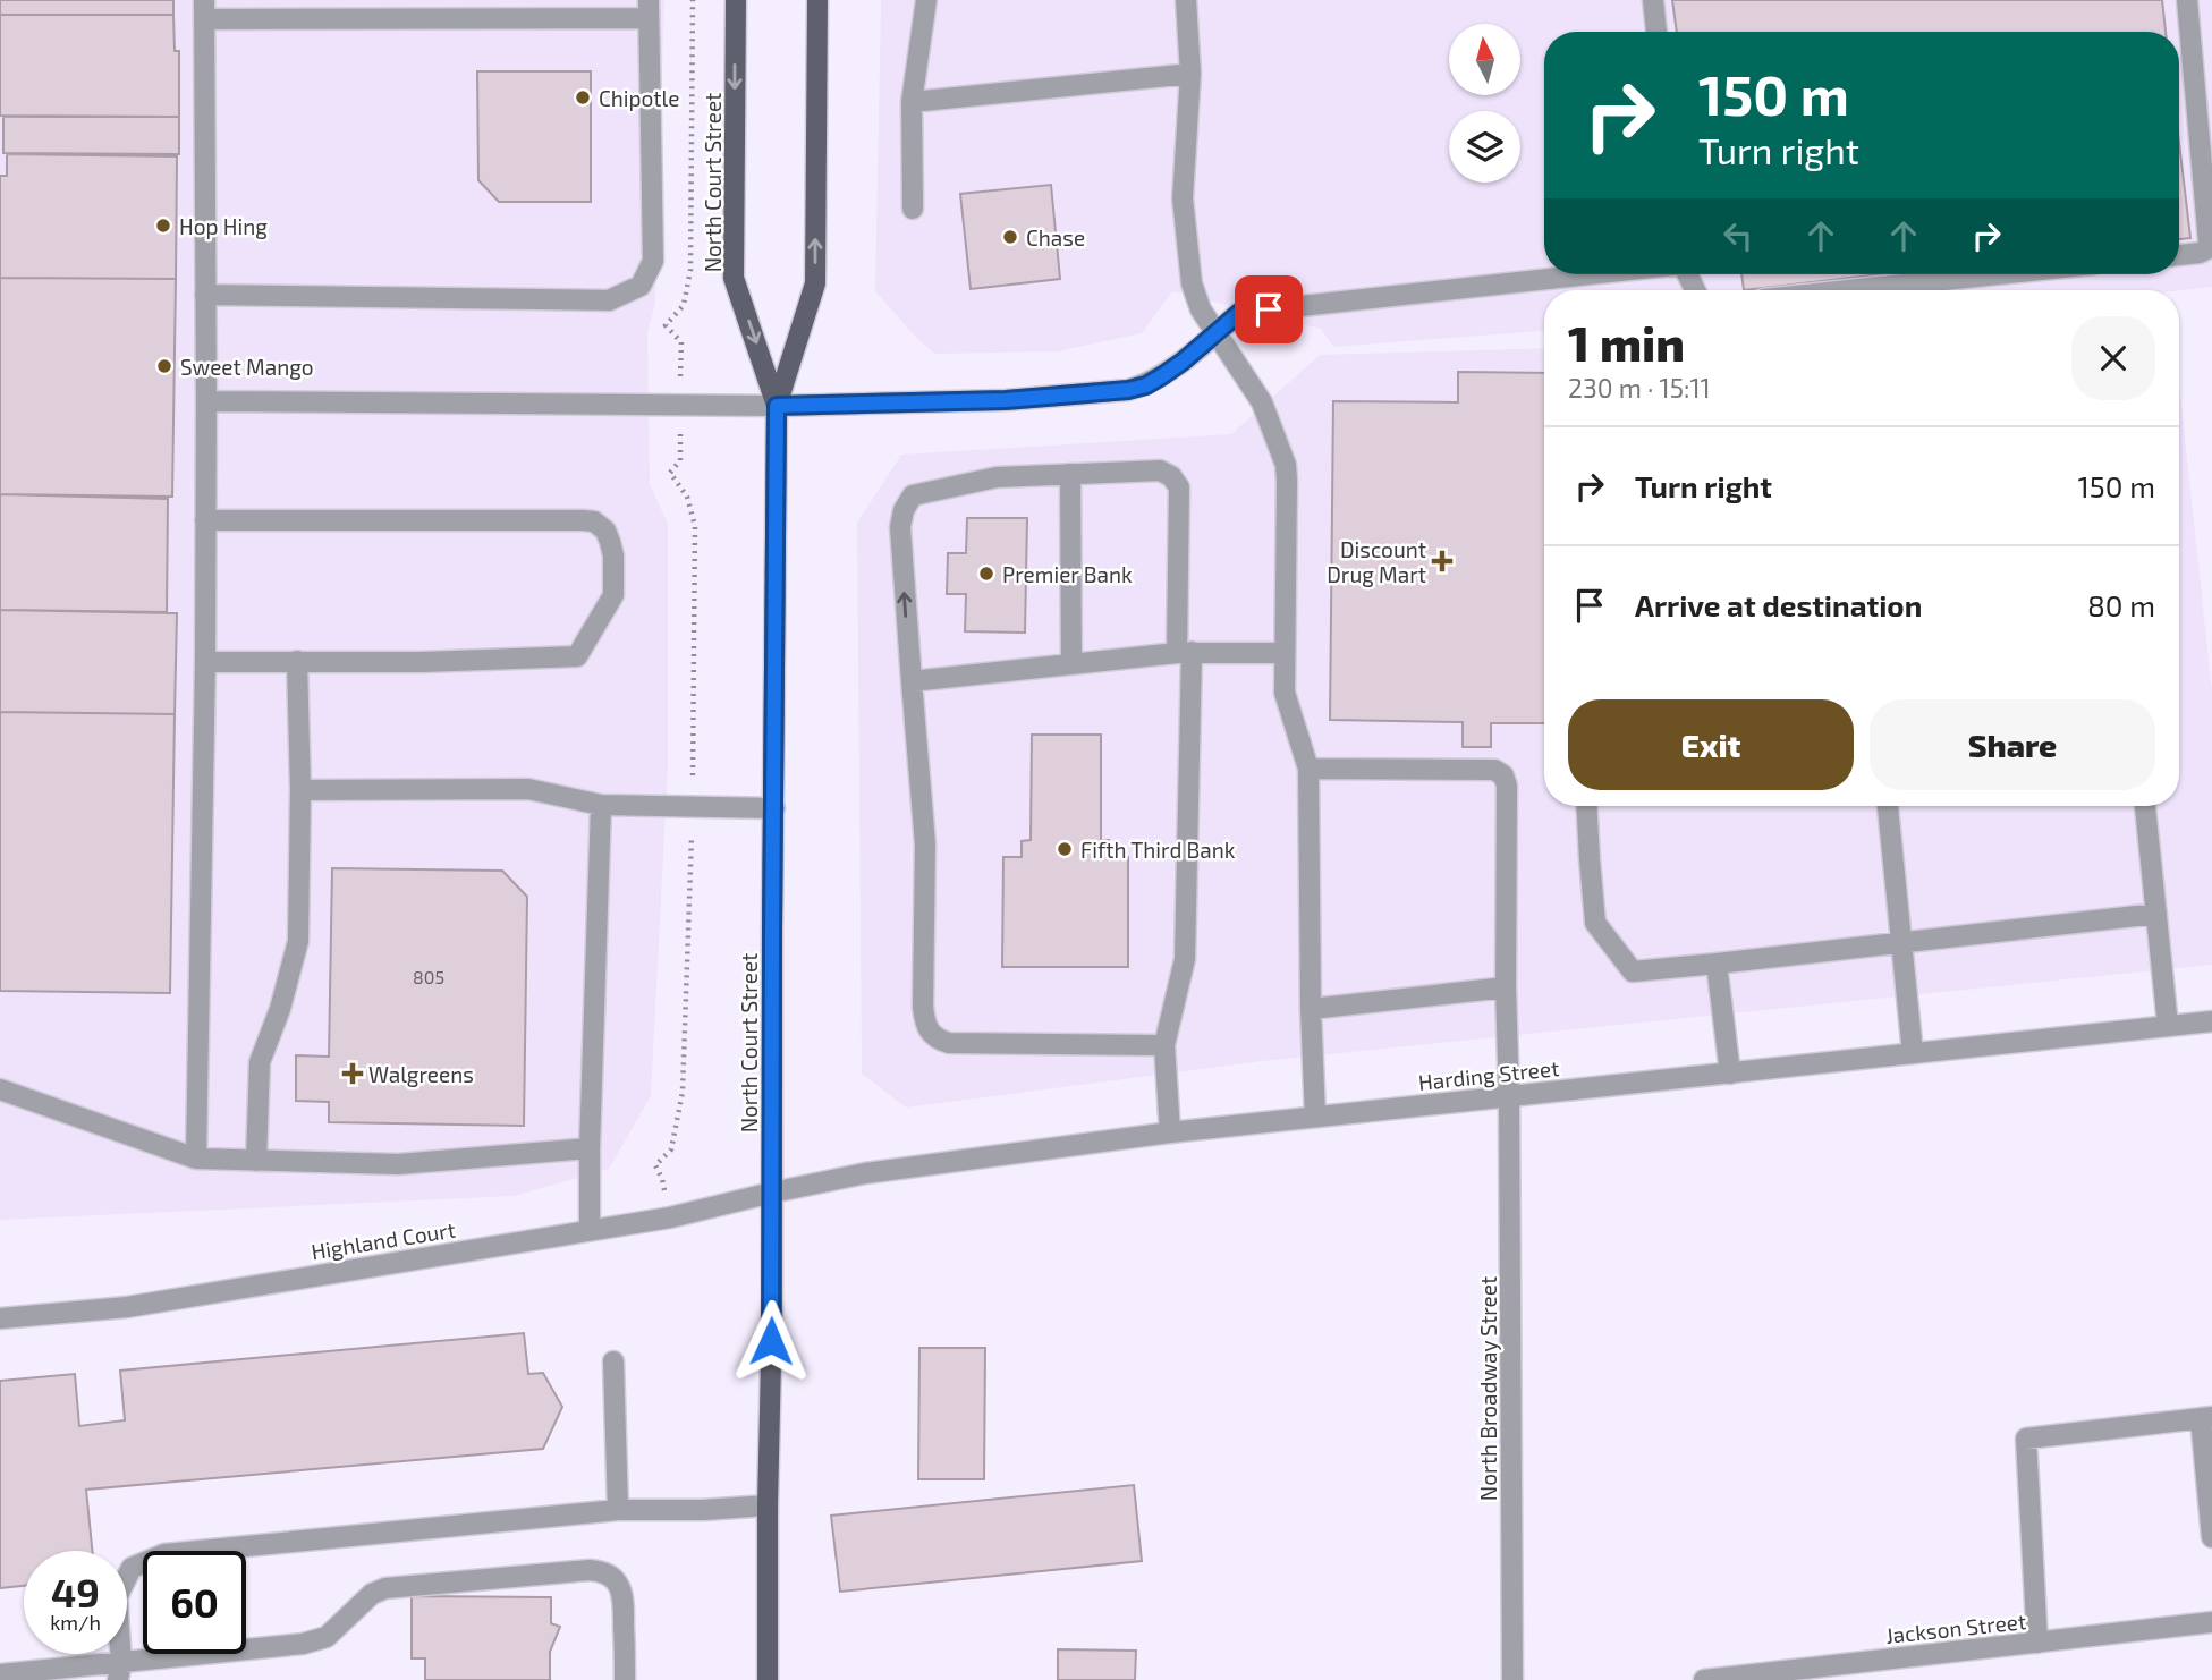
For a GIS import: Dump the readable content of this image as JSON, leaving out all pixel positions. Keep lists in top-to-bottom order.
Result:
{
  "streets": {
    "main road": ["North Court Street"],
    "street": [
      "Harding Street",
      "Highland Court",
      "North Broadway Street",
      "Jackson Street"
    ]
  },
  "crossings": [
    ["North Court Street", "Harding Street"],
    ["North Court Street", "Highland Court"],
    ["Harding Street", "Highland Court"],
    ["Harding Street", "North Broadway Street"]
  ],
  "places": {
    "other": [
      "Chipotle",
      "Hop Hing",
      "Chase",
      "Sweet Mango",
      "Premier Bank",
      "Fifth Third Bank"
    ],
    "health": ["Discount Drug Mart", "Walgreens"]
  },
  "house_numbers": ["805"],
  "north": "top",
  "page": {
    "turn": ["150 m", "Turn right"],
    "heading": ["1 min", "230 m · 15:11"],
    "list": [
      {
        "name": "Turn right",
        "value": "150 m"
      },
      {
        "name": "Arrive at destination",
        "value": "80 m"
      }
    ],
    "buttons": ["Exit", "Share"],
    "speed": "49 km/h",
    "limit": "60"
  }
}
